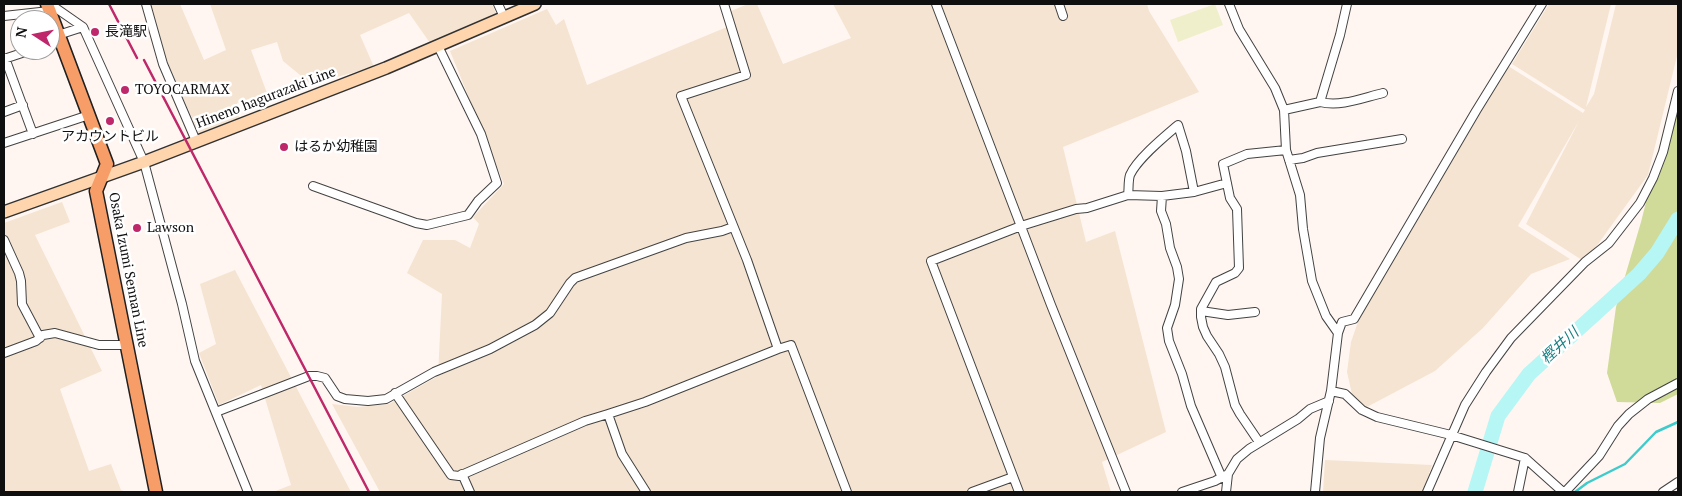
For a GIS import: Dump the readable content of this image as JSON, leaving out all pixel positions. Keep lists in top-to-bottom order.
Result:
{
  "streets": {
    "main road": ["Hineno hagurazaki Line", "Osaka Izumi Sennan Line"]
  },
  "crossings": [
    ["Hineno hagurazaki Line", "Osaka Izumi Sennan Line"]
  ],
  "water": ["樫井川"],
  "places": [
    "長滝駅",
    "TOYOCARMAX",
    "アカウントビル",
    "はるか幼稚園",
    "Lawson"
  ],
  "north": "left"
}
